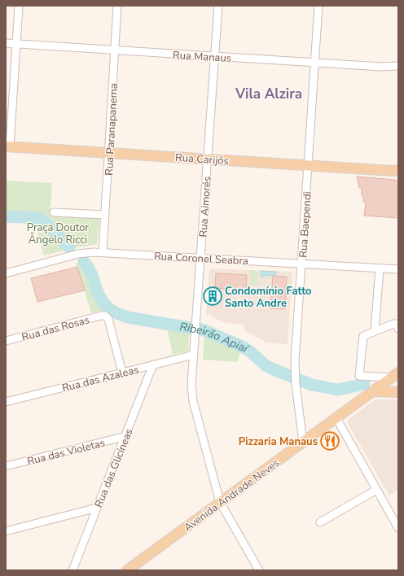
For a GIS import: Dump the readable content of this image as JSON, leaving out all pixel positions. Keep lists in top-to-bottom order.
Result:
{
  "streets": {
    "main road": ["Rua Carijós", "Avenida Andrade Neves"],
    "street": [
      "Rua Manaus",
      "Rua Paranapanema",
      "Rua Aimorés",
      "Rua Baependi",
      "Rua Coronel Seabra",
      "Rua das Rosas",
      "Rua das Azaleas",
      "Rua das Violetas",
      "Rua das Glicíneas"
    ]
  },
  "crossings": [
    ["Rua Manaus", "Rua Paranapanema"],
    ["Rua Manaus", "Rua Aimorés"],
    ["Rua Manaus", "Rua Baependi"],
    ["Rua Paranapanema", "Rua Carijós"],
    ["Rua Paranapanema", "Rua Coronel Seabra"],
    ["Rua Carijós", "Rua Aimorés"],
    ["Rua Carijós", "Rua Baependi"],
    ["Rua Aimorés", "Rua Coronel Seabra"],
    ["Rua Aimorés", "Rua das Azaleas"],
    ["Rua Aimorés", "Avenida Andrade Neves"],
    ["Rua Baependi", "Rua Coronel Seabra"],
    ["Rua Baependi", "Avenida Andrade Neves"],
    ["Rua das Rosas", "Rua das Azaleas"],
    ["Rua das Azaleas", "Rua das Glicíneas"],
    ["Rua das Violetas", "Rua das Glicíneas"]
  ],
  "districts": ["Vila Alzira"],
  "water": ["Ribeirão Apiaí"],
  "parks": ["Praça Doutor Ângelo Ricci"],
  "places": {
    "building": ["Condomínio Fatto Santo Andre"],
    "restaurant": ["Pizzaria Manaus"]
  }
}
